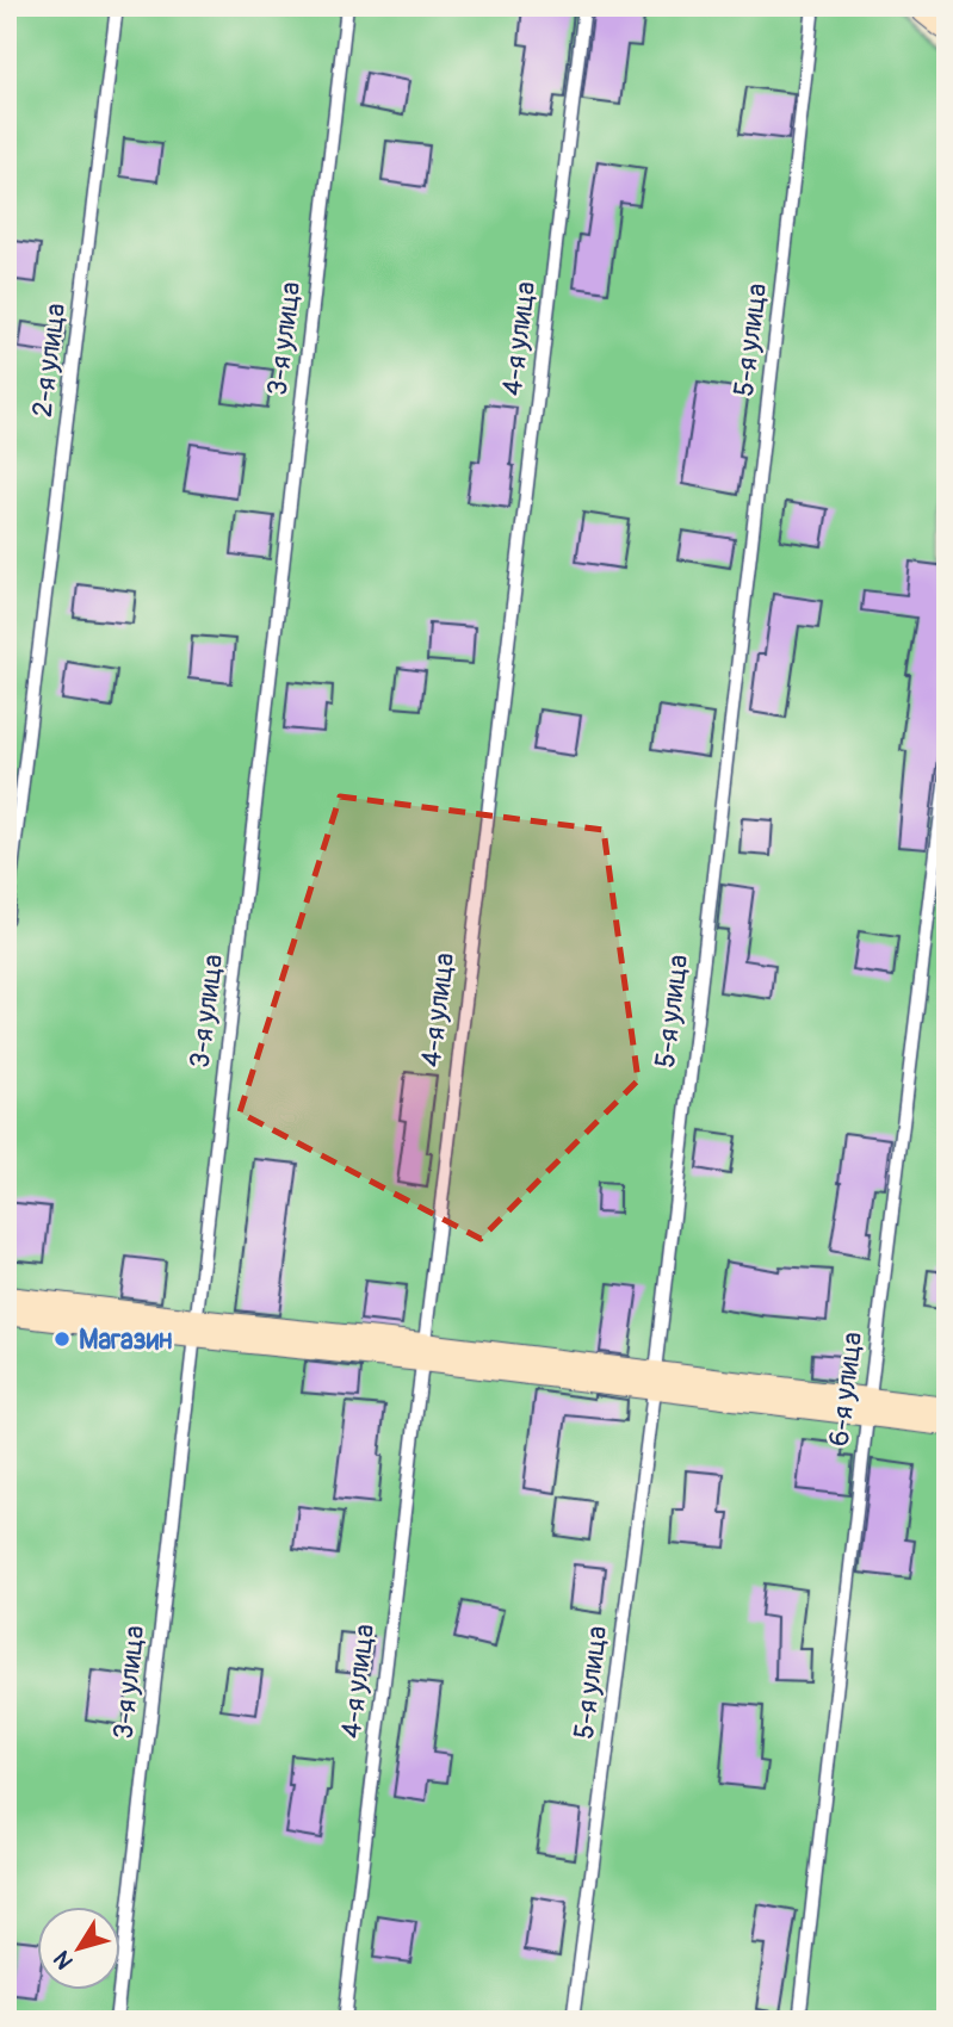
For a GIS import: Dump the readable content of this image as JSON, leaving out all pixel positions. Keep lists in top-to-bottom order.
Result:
{
  "streets": {
    "lane": [
      "3-я улица",
      "4-я улица",
      "5-я улица",
      "2-я улица",
      "6-я улица"
    ]
  },
  "places": ["Магазин"],
  "north": "bottom left"
}
